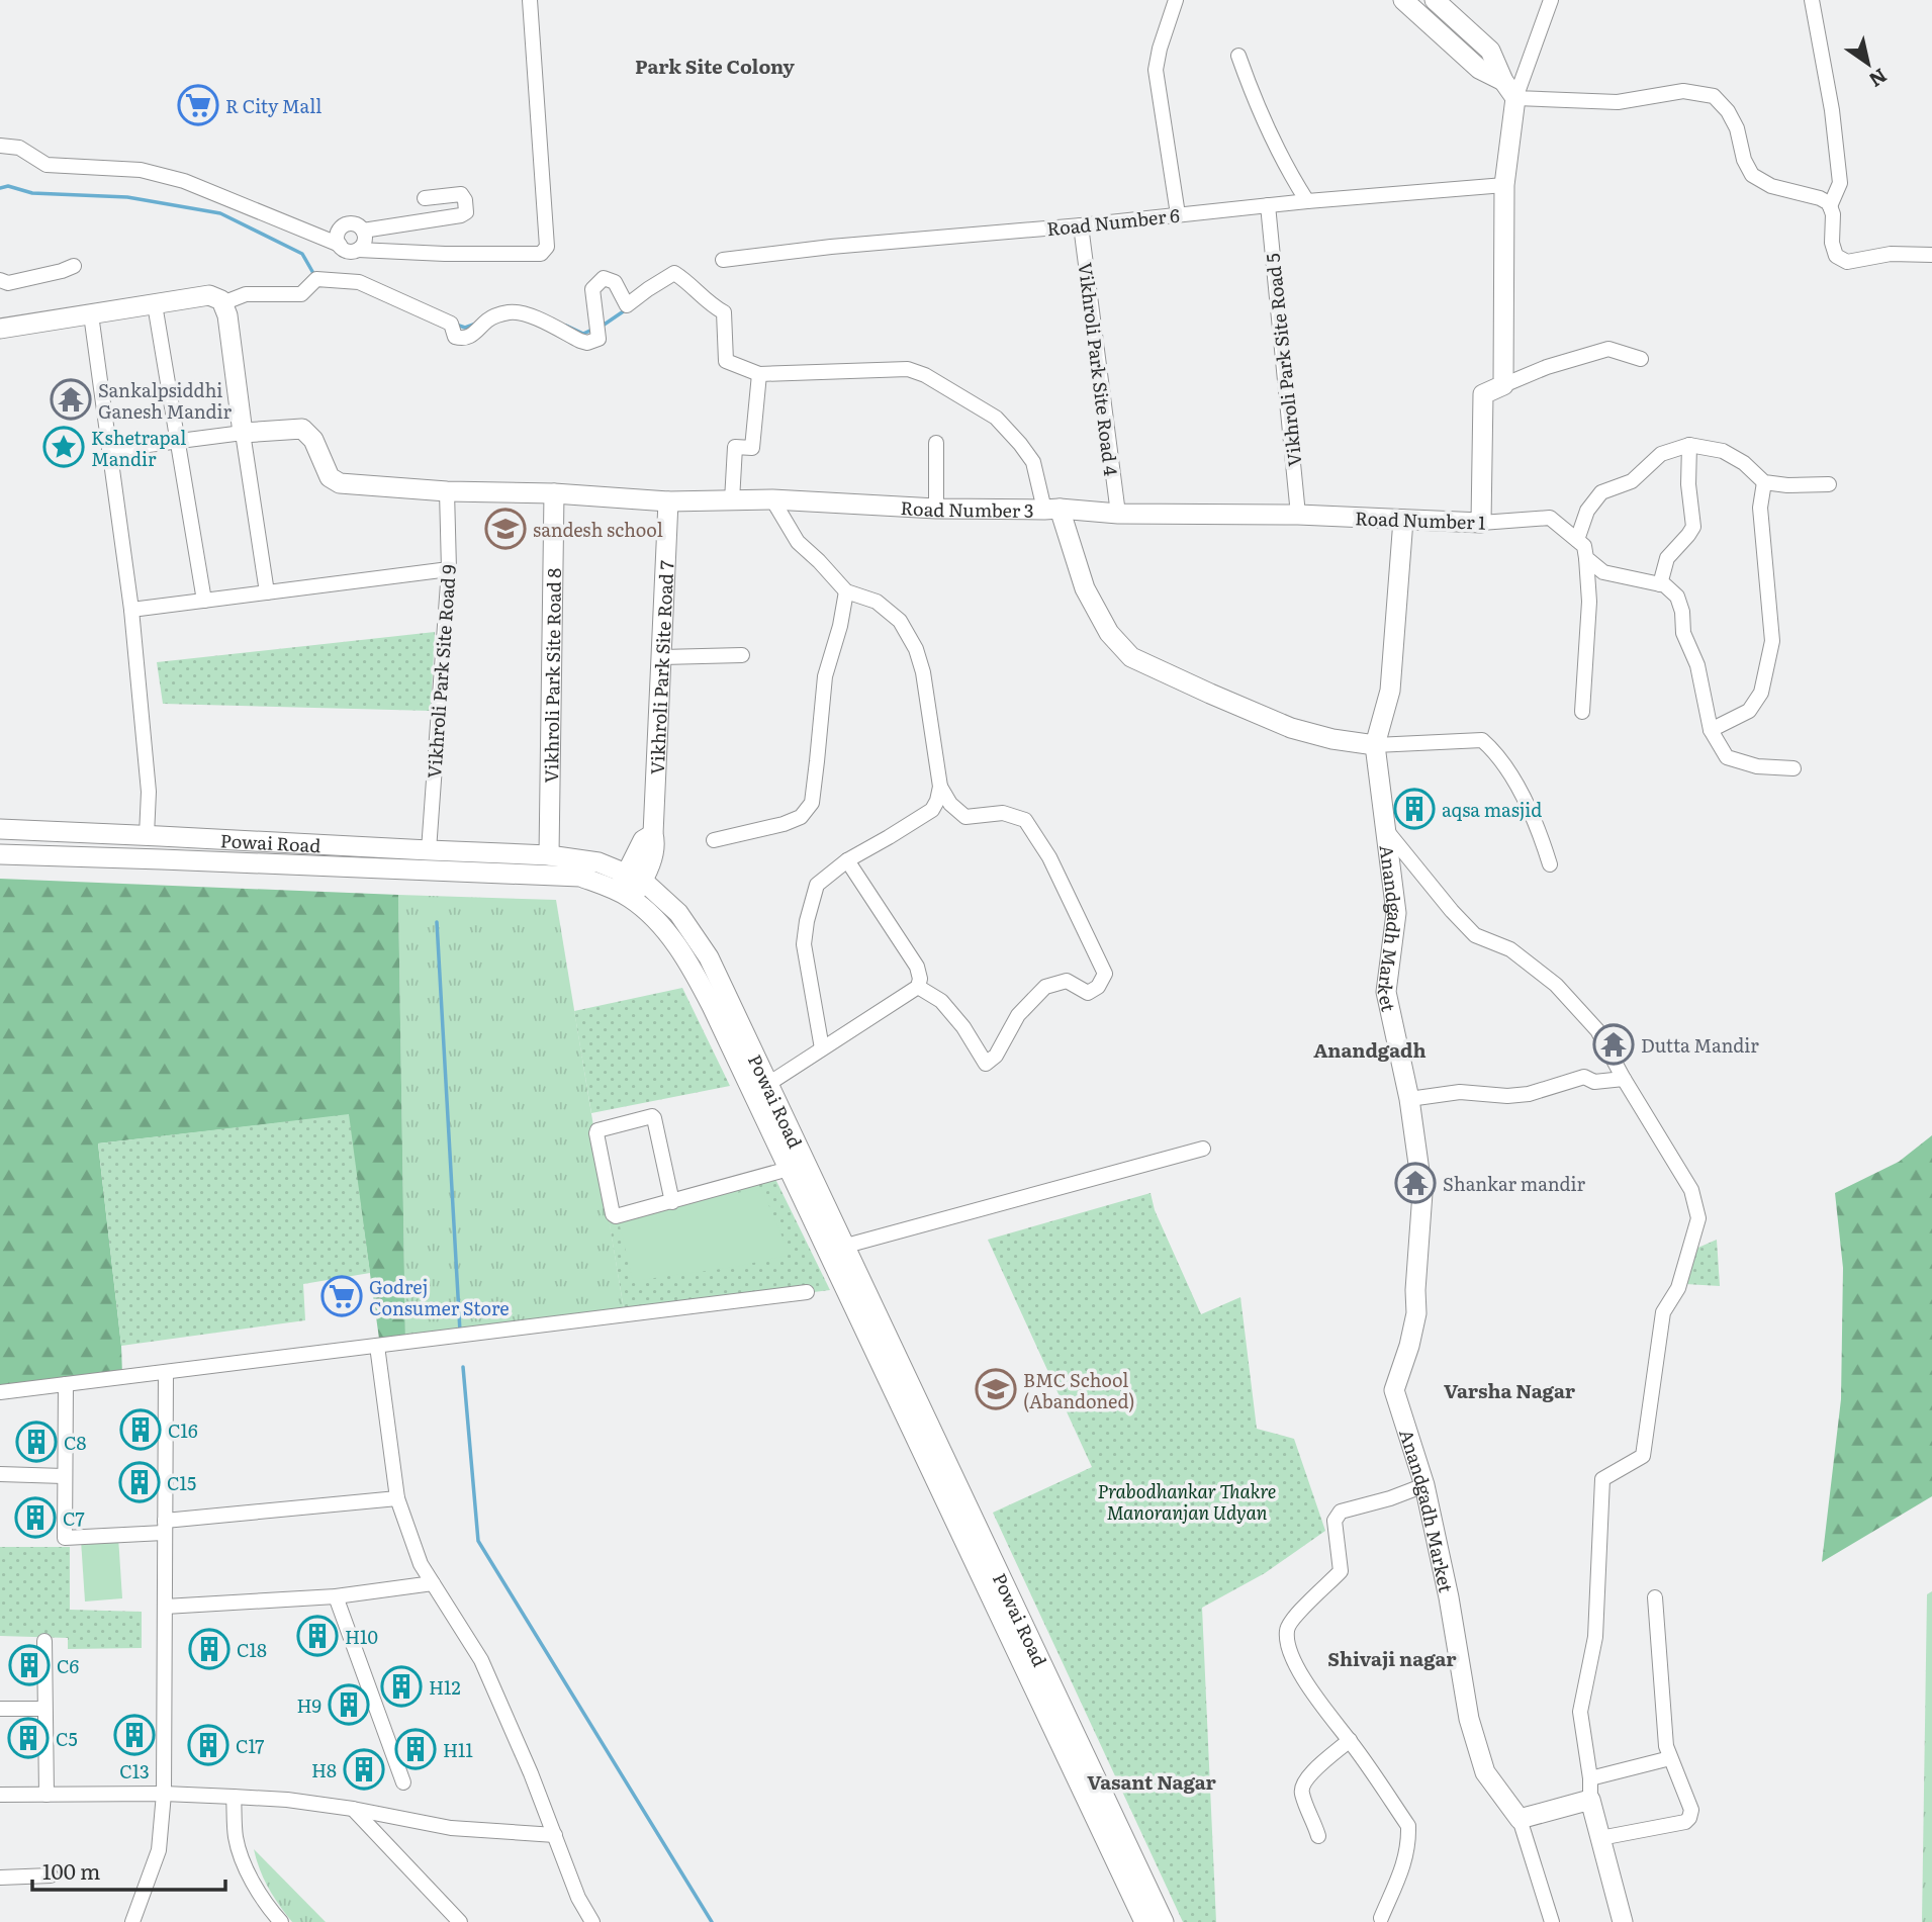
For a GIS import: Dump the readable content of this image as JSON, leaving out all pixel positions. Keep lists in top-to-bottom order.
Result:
{
  "streets": {
    "street": [
      "Road Number 6",
      "Vikhroli Park Site Road 5",
      "Vikhroli Park Site Road 4",
      "Road Number 3",
      "Road Number 1",
      "Vikhroli Park Site Road 7",
      "Vikhroli Park Site Road 9",
      "Vikhroli Park Site Road 8",
      "Powai Road",
      "Anandgadh Market"
    ]
  },
  "crossings": [
    ["Road Number 6", "Vikhroli Park Site Road 5"],
    ["Road Number 6", "Vikhroli Park Site Road 4"],
    ["Vikhroli Park Site Road 5", "Road Number 1"],
    ["Vikhroli Park Site Road 4", "Road Number 1"],
    ["Road Number 3", "Road Number 1"],
    ["Road Number 3", "Vikhroli Park Site Road 7"],
    ["Road Number 3", "Vikhroli Park Site Road 9"],
    ["Road Number 3", "Vikhroli Park Site Road 8"],
    ["Road Number 3", "Anandgadh Market"],
    ["Road Number 1", "Anandgadh Market"],
    ["Vikhroli Park Site Road 7", "Powai Road"],
    ["Vikhroli Park Site Road 9", "Powai Road"],
    ["Vikhroli Park Site Road 8", "Powai Road"]
  ],
  "districts": [
    "Park Site Colony",
    "Anandgadh",
    "Varsha Nagar",
    "Shivaji nagar",
    "Vasant Nagar"
  ],
  "parks": ["Prabodhankar Thakre Manoranjan Udyan"],
  "places": {
    "supermarket": ["R City Mall", "Godrej Consumer Store"],
    "temple": ["Sankalpsiddhi Ganesh Mandir", "Dutta Mandir", "Shankar mandir"],
    "place": ["Kshetrapal Mandir"],
    "school or university": ["sandesh school", "BMC School (Abandoned)"],
    "building": [
      "aqsa masjid",
      "C16",
      "C8",
      "C15",
      "C7",
      "H10",
      "C18",
      "C6",
      "H12",
      "H9",
      "C13",
      "C5",
      "C17",
      "H11",
      "H8"
    ]
  },
  "scale_bar": "100 m",
  "north": "bottom right"
}
